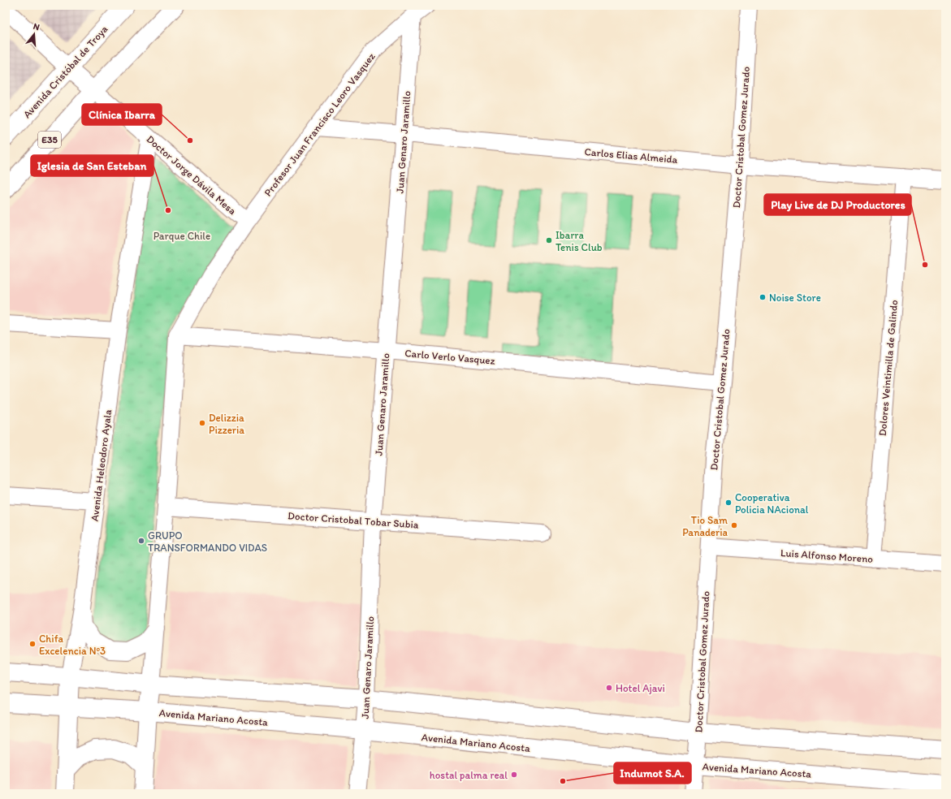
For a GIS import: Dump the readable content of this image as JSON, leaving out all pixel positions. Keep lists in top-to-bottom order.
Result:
{
  "streets": {
    "main road": [
      "Avenida Cristóbal de Troya",
      "E35",
      "Avenida Heleodoro Ayala",
      "Avenida Mariano Acosta"
    ],
    "street": [
      "Profesor Juan Francisco Leoro Vasquez",
      "Doctor Cristobal Gomez Jurado",
      "Juan Genaro Jaramillo",
      "Carlos Elias Almeida",
      "Doctor Jorge Dávila Mesa",
      "Carlo Verlo Vasquez",
      "Dolores Veintimilla de Galindo",
      "Doctor Cristobal Tobar Subia",
      "Luis Alfonso Moreno"
    ]
  },
  "crossings": [
    ["Avenida Cristóbal de Troya", "Doctor Jorge Dávila Mesa"],
    ["Profesor Juan Francisco Leoro Vasquez", "Juan Genaro Jaramillo"],
    ["Profesor Juan Francisco Leoro Vasquez", "Carlos Elias Almeida"],
    ["Profesor Juan Francisco Leoro Vasquez", "Doctor Jorge Dávila Mesa"],
    ["Doctor Cristobal Gomez Jurado", "Carlos Elias Almeida"],
    ["Doctor Cristobal Gomez Jurado", "Carlo Verlo Vasquez"],
    ["Doctor Cristobal Gomez Jurado", "Luis Alfonso Moreno"],
    ["Doctor Cristobal Gomez Jurado", "Avenida Mariano Acosta"],
    ["E35", "Doctor Jorge Dávila Mesa"],
    ["Juan Genaro Jaramillo", "Carlos Elias Almeida"],
    ["Juan Genaro Jaramillo", "Carlo Verlo Vasquez"],
    ["Juan Genaro Jaramillo", "Doctor Cristobal Tobar Subia"],
    ["Juan Genaro Jaramillo", "Avenida Mariano Acosta"],
    ["Carlos Elias Almeida", "Dolores Veintimilla de Galindo"],
    ["Doctor Jorge Dávila Mesa", "Avenida Heleodoro Ayala"],
    ["Dolores Veintimilla de Galindo", "Luis Alfonso Moreno"],
    ["Avenida Heleodoro Ayala", "Avenida Mariano Acosta"]
  ],
  "parks": ["Parque Chile"],
  "places": [
    "Clínica Ibarra",
    "Iglesia de San Esteban",
    "Ibarra Tenis Club",
    "Play Live de DJ Productores",
    "Noise Store",
    "Delizzia Pizzeria",
    "Cooperativa Policia NAcional",
    "Tio Sam Panaderia",
    "GRUPO TRANSFORMANDO VIDAS",
    "Chifa Excelencia Nº3",
    "Hotel Ajavi",
    "hostal palma real",
    "Indumot S.A."
  ],
  "north": "top"
}
